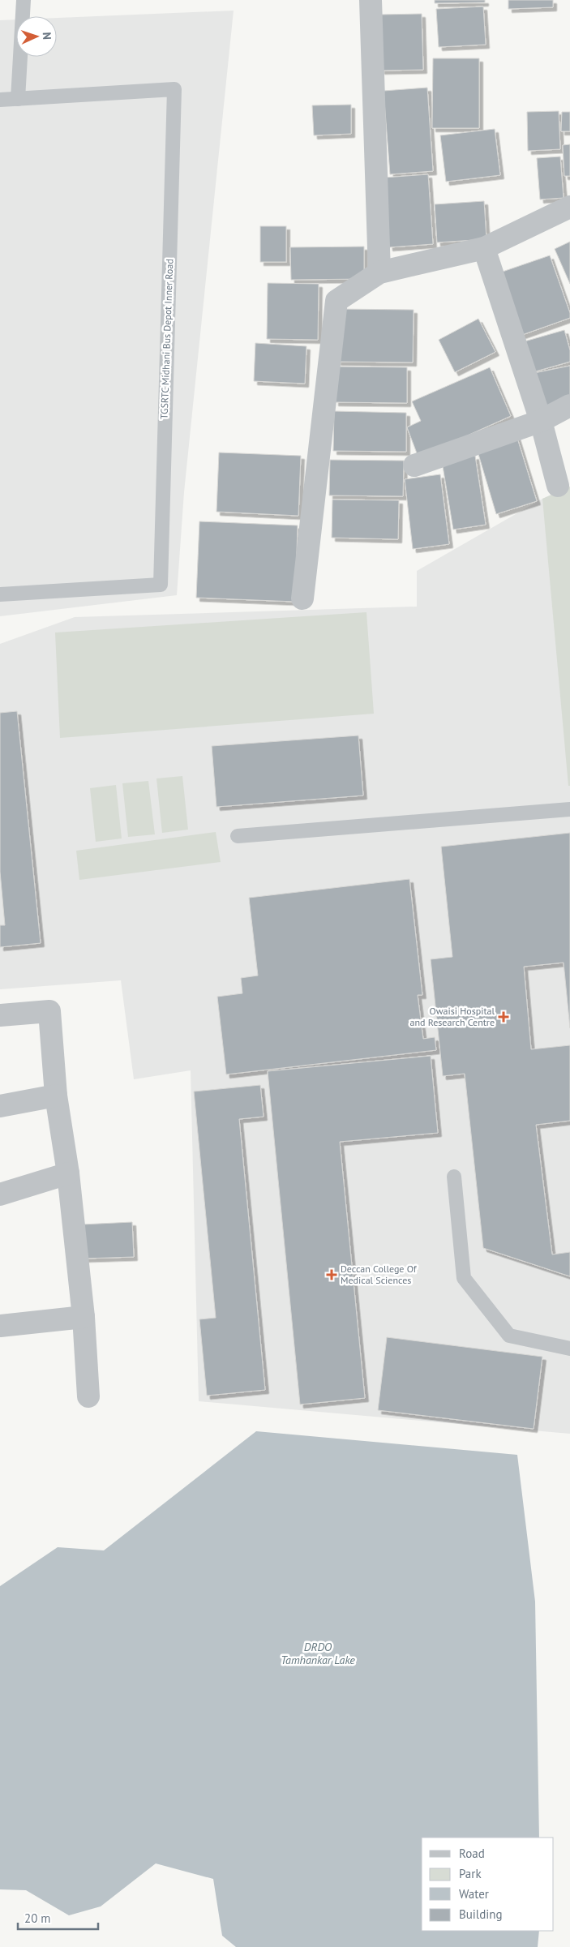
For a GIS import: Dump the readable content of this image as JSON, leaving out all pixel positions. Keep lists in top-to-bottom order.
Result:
{
  "streets": {
    "lane": ["TGSRTC Midhani Bus Depot Inner Road"]
  },
  "water": ["DRDO Tamhankar Lake"],
  "places": {
    "health": ["Owaisi Hospital and Research Centre", "Deccan College Of Medical Sciences"]
  },
  "legend": [
    "Road",
    "Park",
    "Water",
    "Building"
  ],
  "scale_bar": "20 m",
  "north": "right"
}
